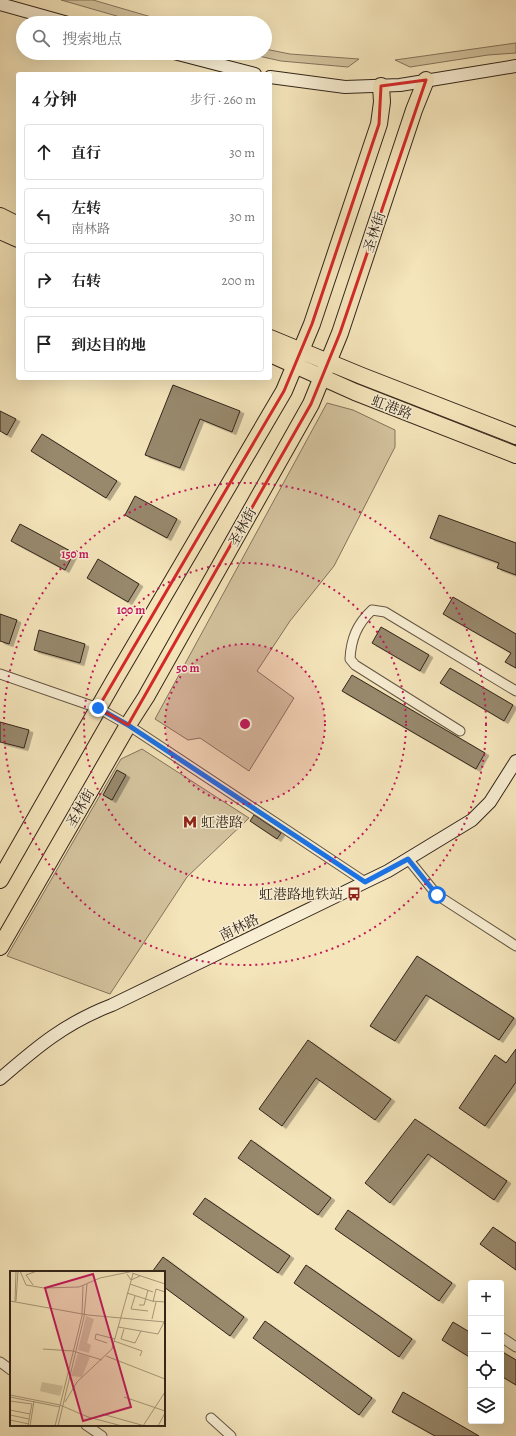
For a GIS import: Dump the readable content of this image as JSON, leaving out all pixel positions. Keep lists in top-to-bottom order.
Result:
{
  "streets": {
    "highway": ["圣林街", "虹港路"],
    "street": ["南林路"]
  },
  "crossings": [
    ["圣林街", "虹港路"]
  ],
  "places": {
    "metro station": ["虹港路"],
    "bus stop": ["虹港路地铁站"]
  },
  "page": {
    "search": "搜索地点",
    "heading": ["4 分钟", "步行 · 260 m"],
    "list": [
      ["直行", "30 m"],
      ["左转", "南林路", "30 m"],
      ["右转", "200 m"],
      "到达目的地"
    ],
    "map_buttons": ["+", "−"]
  },
  "rings": ["150 m", "100 m", "50 m"]
}
